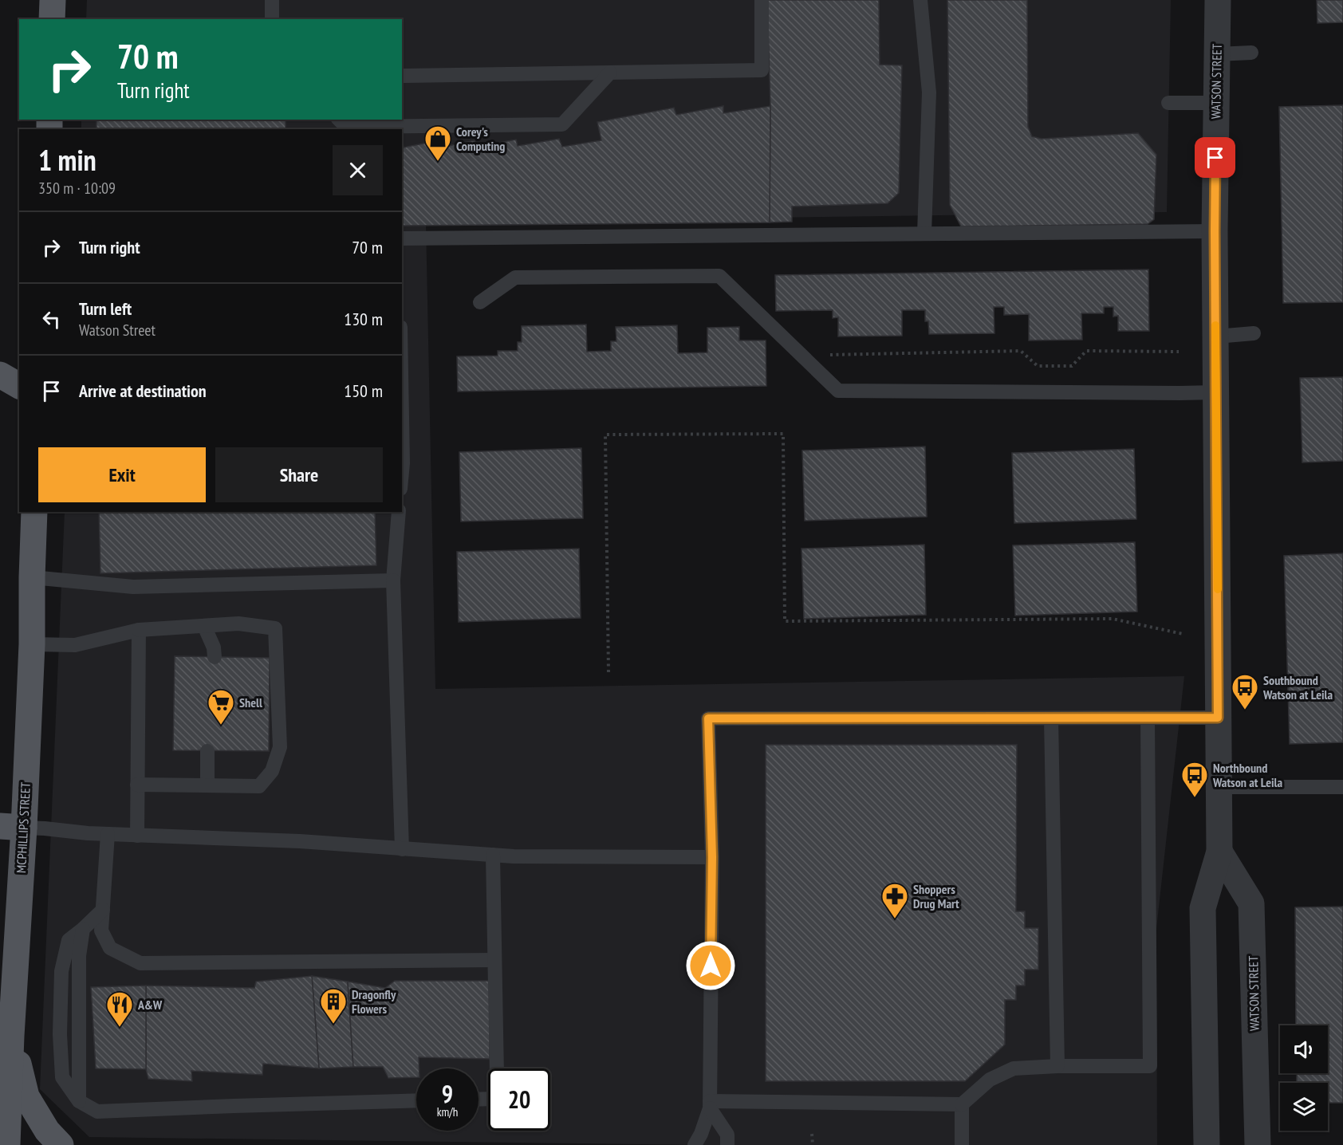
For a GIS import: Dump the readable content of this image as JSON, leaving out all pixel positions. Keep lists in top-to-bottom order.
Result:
{
  "streets": {
    "main road": ["MCPHILLIPS STREET"],
    "street": ["WATSON STREET"]
  },
  "places": {
    "shop": ["Corey's Computing"],
    "bus stop": ["Southbound Watson at Leila", "Northbound Watson at Leila"],
    "supermarket": ["Shell"],
    "pharmacy": ["Shoppers Drug Mart"],
    "building": ["Dragonfly Flowers"],
    "restaurant": ["A&W"]
  },
  "page": {
    "turn": ["70 m", "Turn right"],
    "heading": ["1 min", "350 m · 10:09"],
    "list": [
      {
        "name": "Turn right",
        "value": "70 m"
      },
      {
        "name": "Turn left",
        "note": "Watson Street",
        "value": "130 m"
      },
      {
        "name": "Arrive at destination",
        "value": "150 m"
      }
    ],
    "buttons": ["Exit", "Share"],
    "speed": "9 km/h",
    "limit": "20"
  }
}
